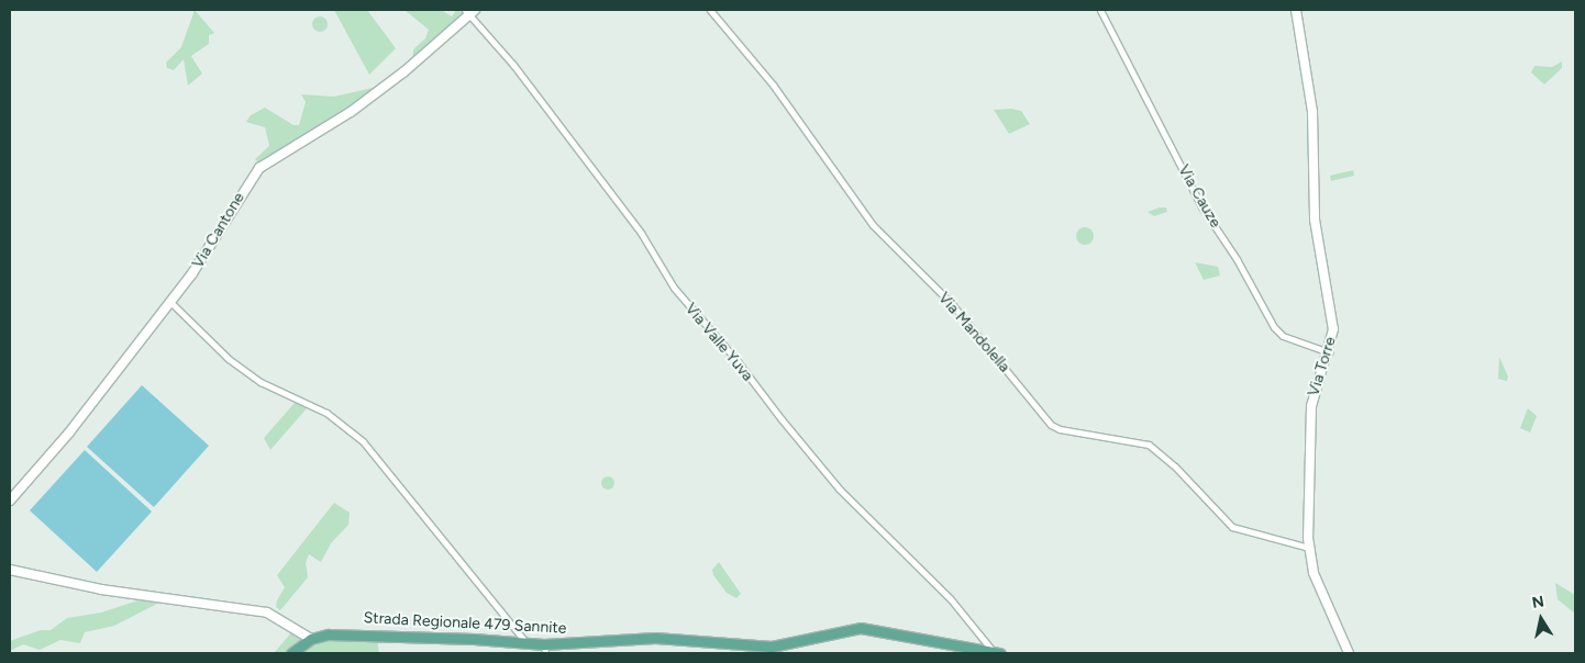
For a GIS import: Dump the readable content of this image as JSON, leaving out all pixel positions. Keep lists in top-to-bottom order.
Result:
{
  "streets": {
    "main road": ["Via Cantone", "Via Torre", "Strada Regionale 479 Sannite"],
    "street": ["Via Cauze", "Via Mandolella", "Via Valle Yuva"]
  },
  "crossings": [
    ["Via Cauze", "Via Torre"],
    ["Via Cantone", "Via Valle Yuva"],
    ["Via Mandolella", "Via Torre"],
    ["Via Valle Yuva", "Strada Regionale 479 Sannite"]
  ],
  "north": "top"
}
